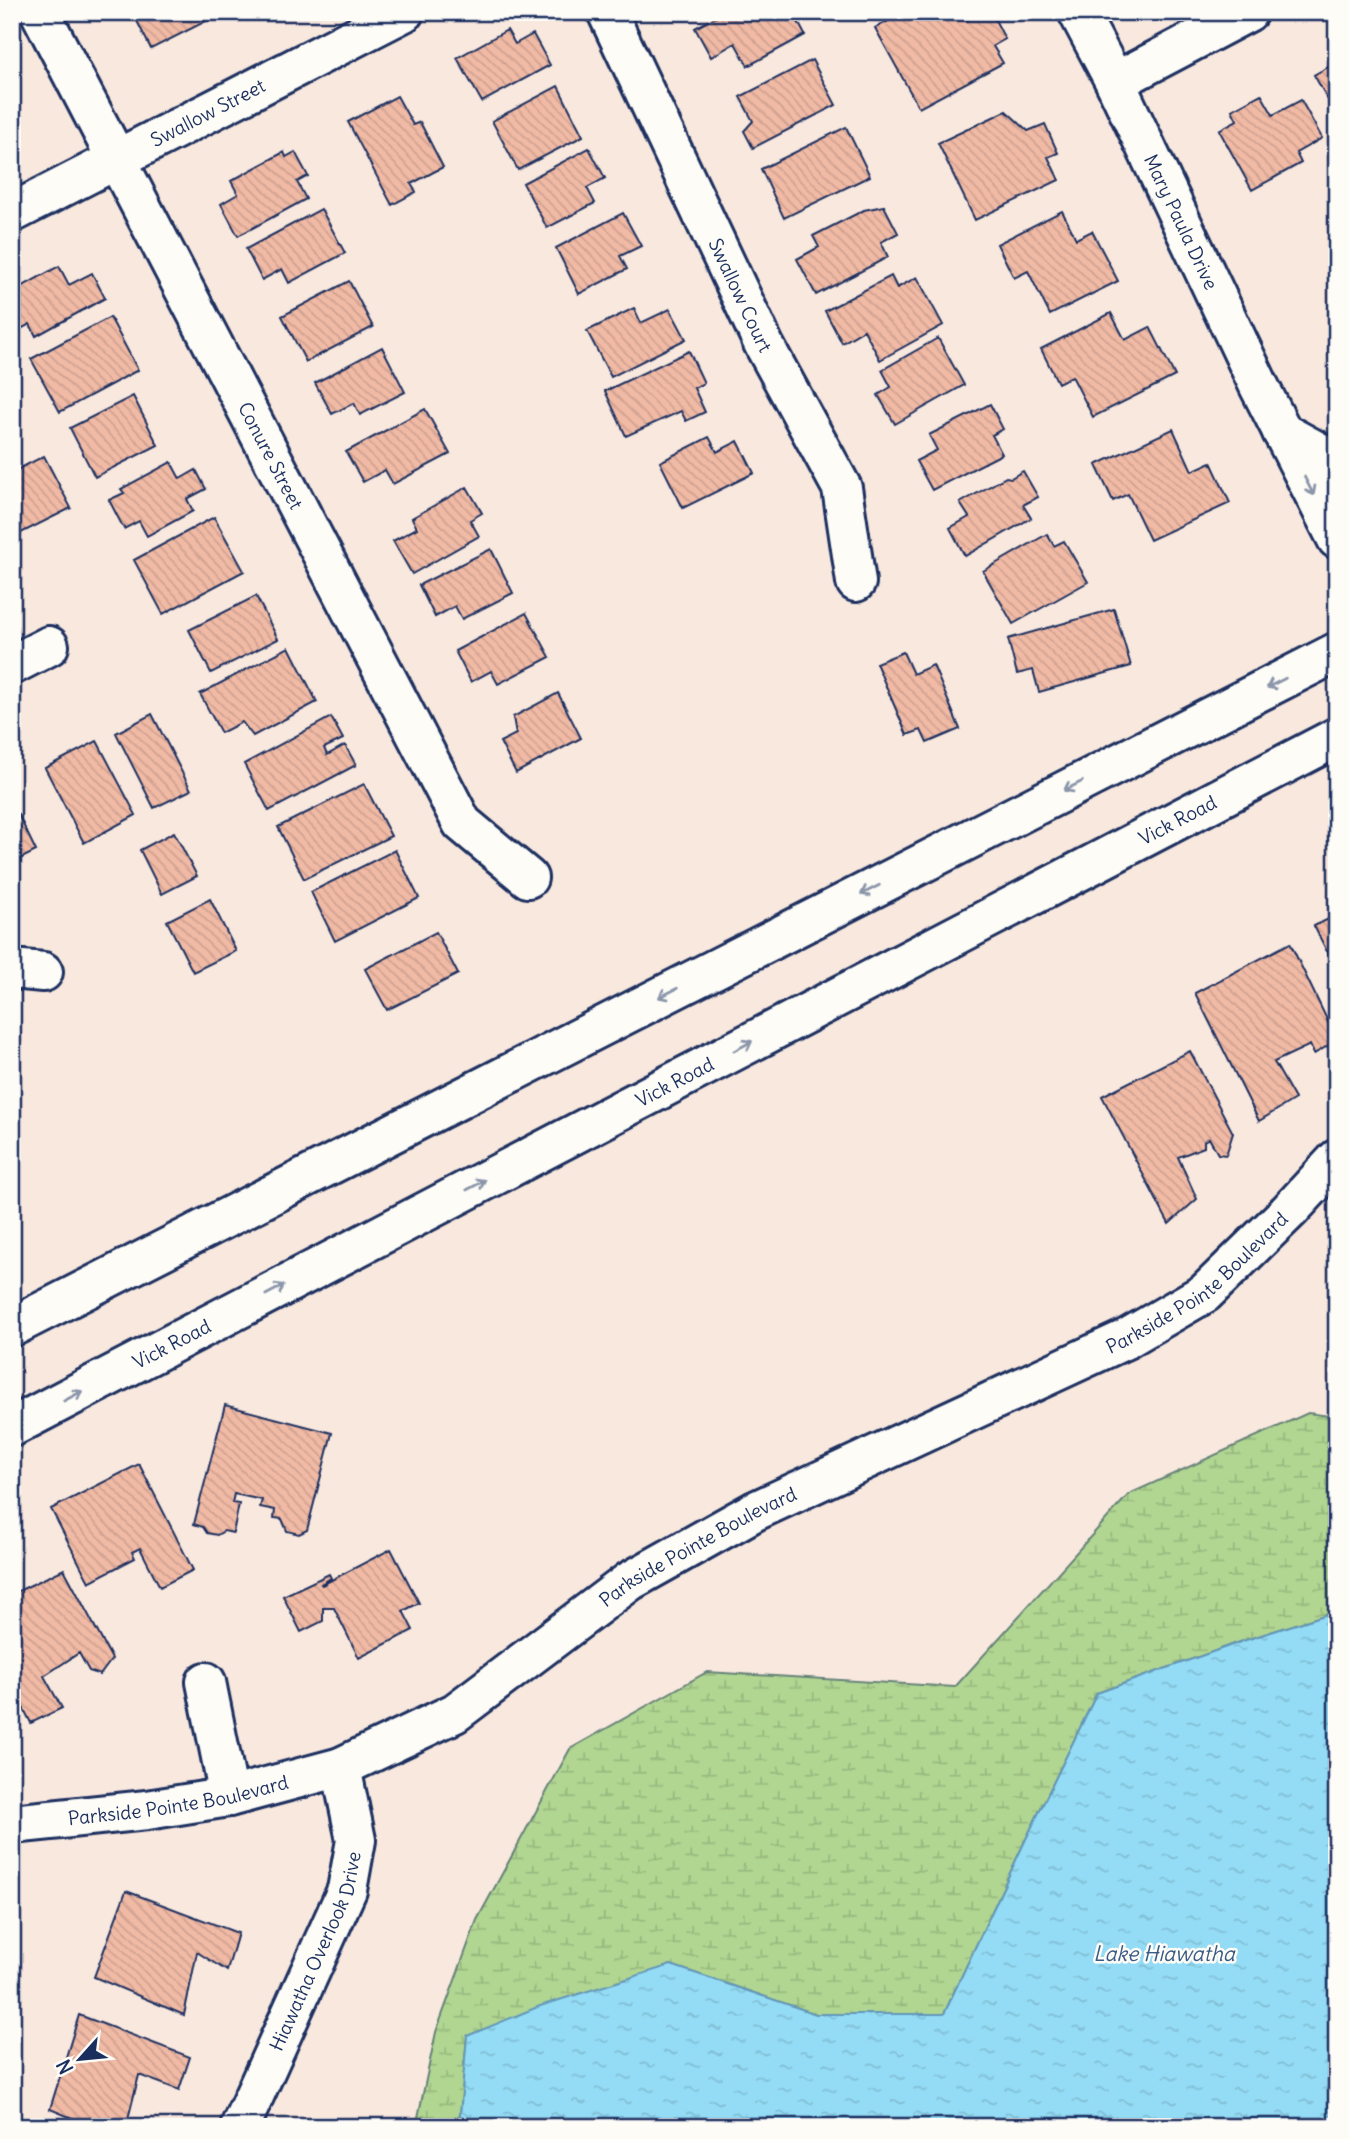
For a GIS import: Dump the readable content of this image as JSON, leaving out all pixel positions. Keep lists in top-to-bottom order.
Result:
{
  "streets": {
    "street": [
      "Swallow Street",
      "Mary Paula Drive",
      "Swallow Court",
      "Conure Street",
      "Vick Road",
      "Parkside Pointe Boulevard",
      "Hiawatha Overlook Drive"
    ]
  },
  "crossings": [
    ["Swallow Street", "Conure Street"],
    ["Parkside Pointe Boulevard", "Hiawatha Overlook Drive"]
  ],
  "water": ["Lake Hiawatha"],
  "north": "bottom left"
}
